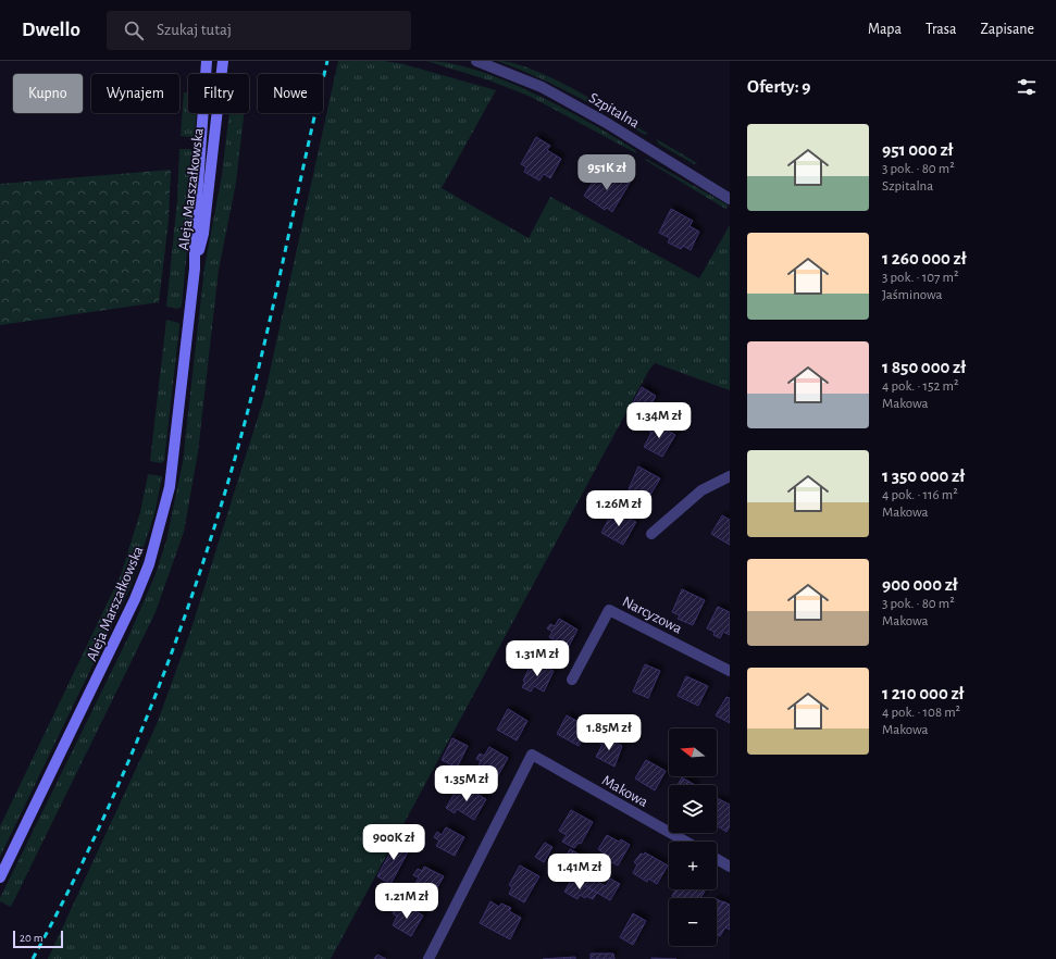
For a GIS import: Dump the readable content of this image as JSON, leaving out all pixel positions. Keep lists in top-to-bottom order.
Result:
{
  "streets": {
    "main road": ["Aleja Marszałkowska"],
    "street": ["Szpitalna", "Narcyzowa", "Makowa"]
  },
  "scale_bar": "20 m",
  "north": "left",
  "page": {
    "header": "Dwello",
    "search": "Szukaj tutaj",
    "nav": ["Mapa", "Trasa", "Zapisane"],
    "heading": "Oferty: 9",
    "chip": [
      "Kupno",
      "Wynajem",
      "Filtry",
      "Nowe"
    ],
    "list": [
      {
        "name": "951 000 zł",
        "note": "3 pok. · 80 m² · Szpitalna"
      },
      {
        "name": "1 260 000 zł",
        "note": "3 pok. · 107 m² · Jaśminowa"
      },
      {
        "name": "1 850 000 zł",
        "note": "4 pok. · 152 m² · Makowa"
      },
      {
        "name": "1 350 000 zł",
        "note": "4 pok. · 116 m² · Makowa"
      },
      {
        "name": "900 000 zł",
        "note": "3 pok. · 80 m² · Makowa"
      },
      {
        "name": "1 210 000 zł",
        "note": "4 pok. · 108 m² · Makowa"
      }
    ],
    "price": [
      "951K zł",
      "1.34M zł",
      "1.26M zł",
      "1.31M zł",
      "1.85M zł",
      "1.35M zł",
      "900K zł",
      "1.41M zł",
      "1.21M zł"
    ],
    "map_buttons": ["+", "−"],
    "scale": "20 m"
  }
}
